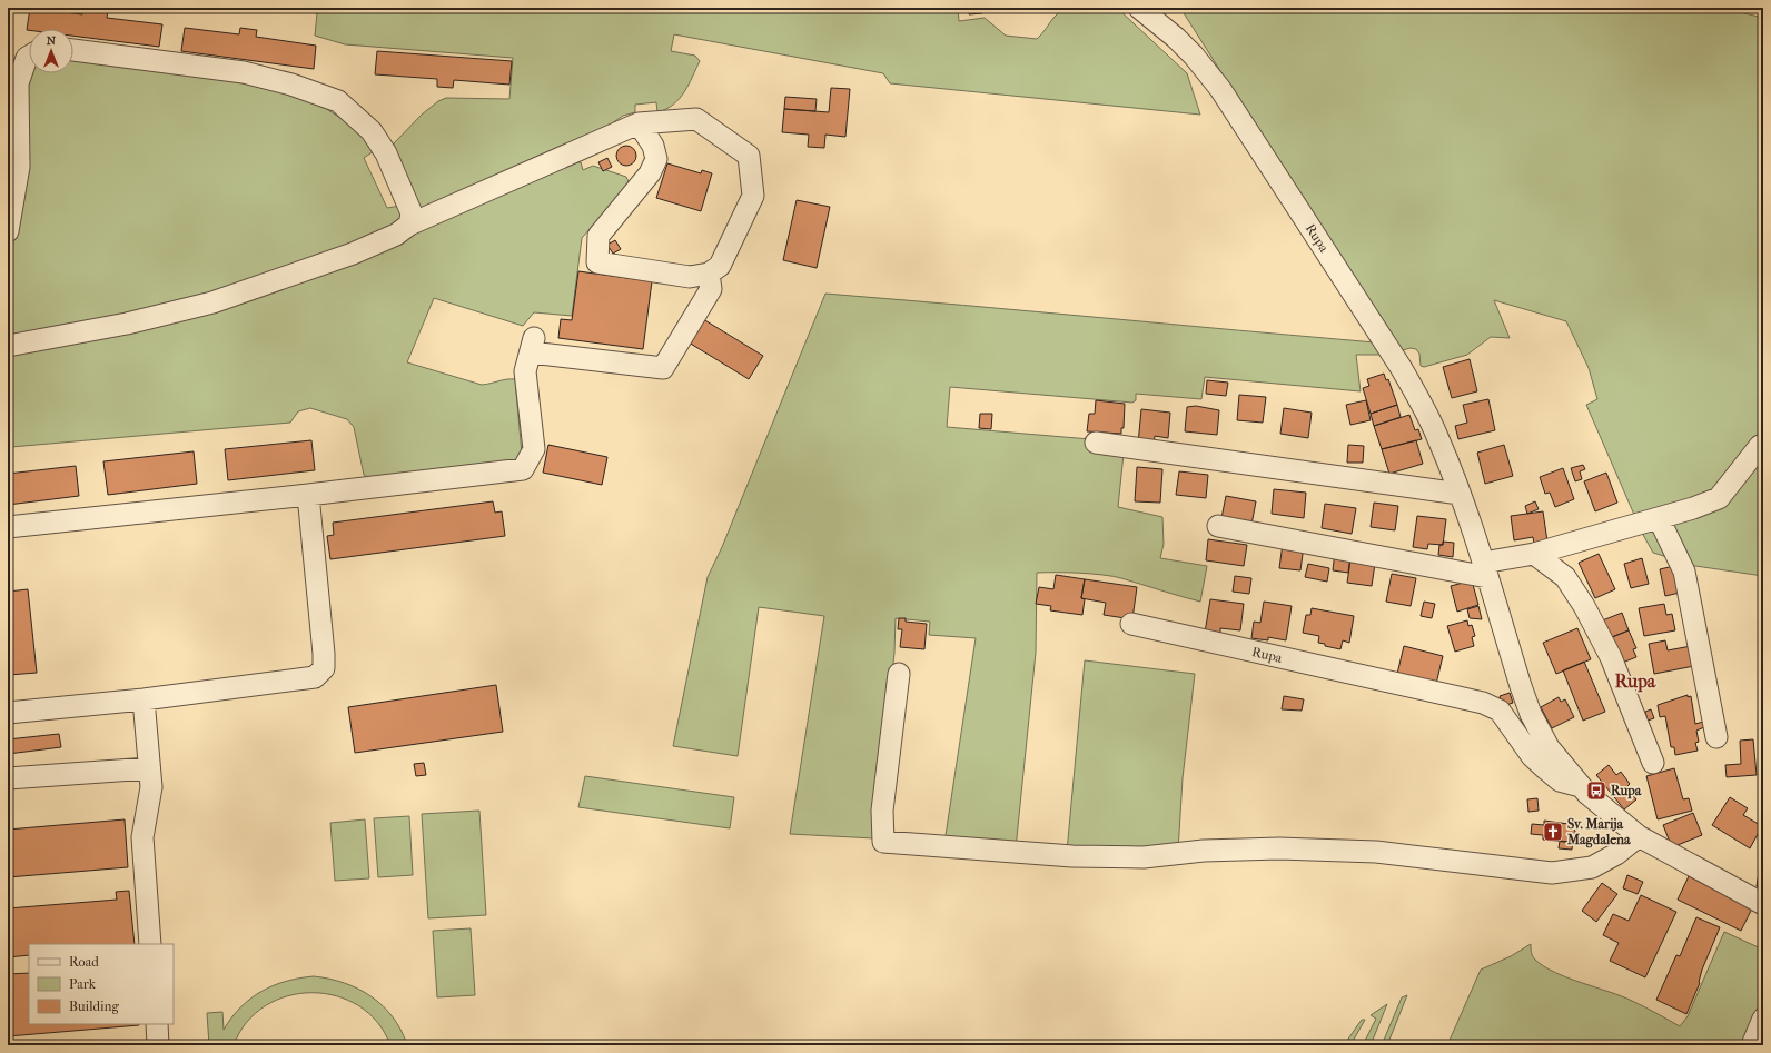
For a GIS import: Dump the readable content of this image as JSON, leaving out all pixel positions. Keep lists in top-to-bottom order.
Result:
{
  "streets": {
    "street": ["Rupa"]
  },
  "districts": ["Rupa"],
  "places": {
    "bus stop": ["Rupa"],
    "church": ["Sv. Marija Magdalena"]
  },
  "legend": ["Road", "Park", "Building"],
  "north": "top"
}
